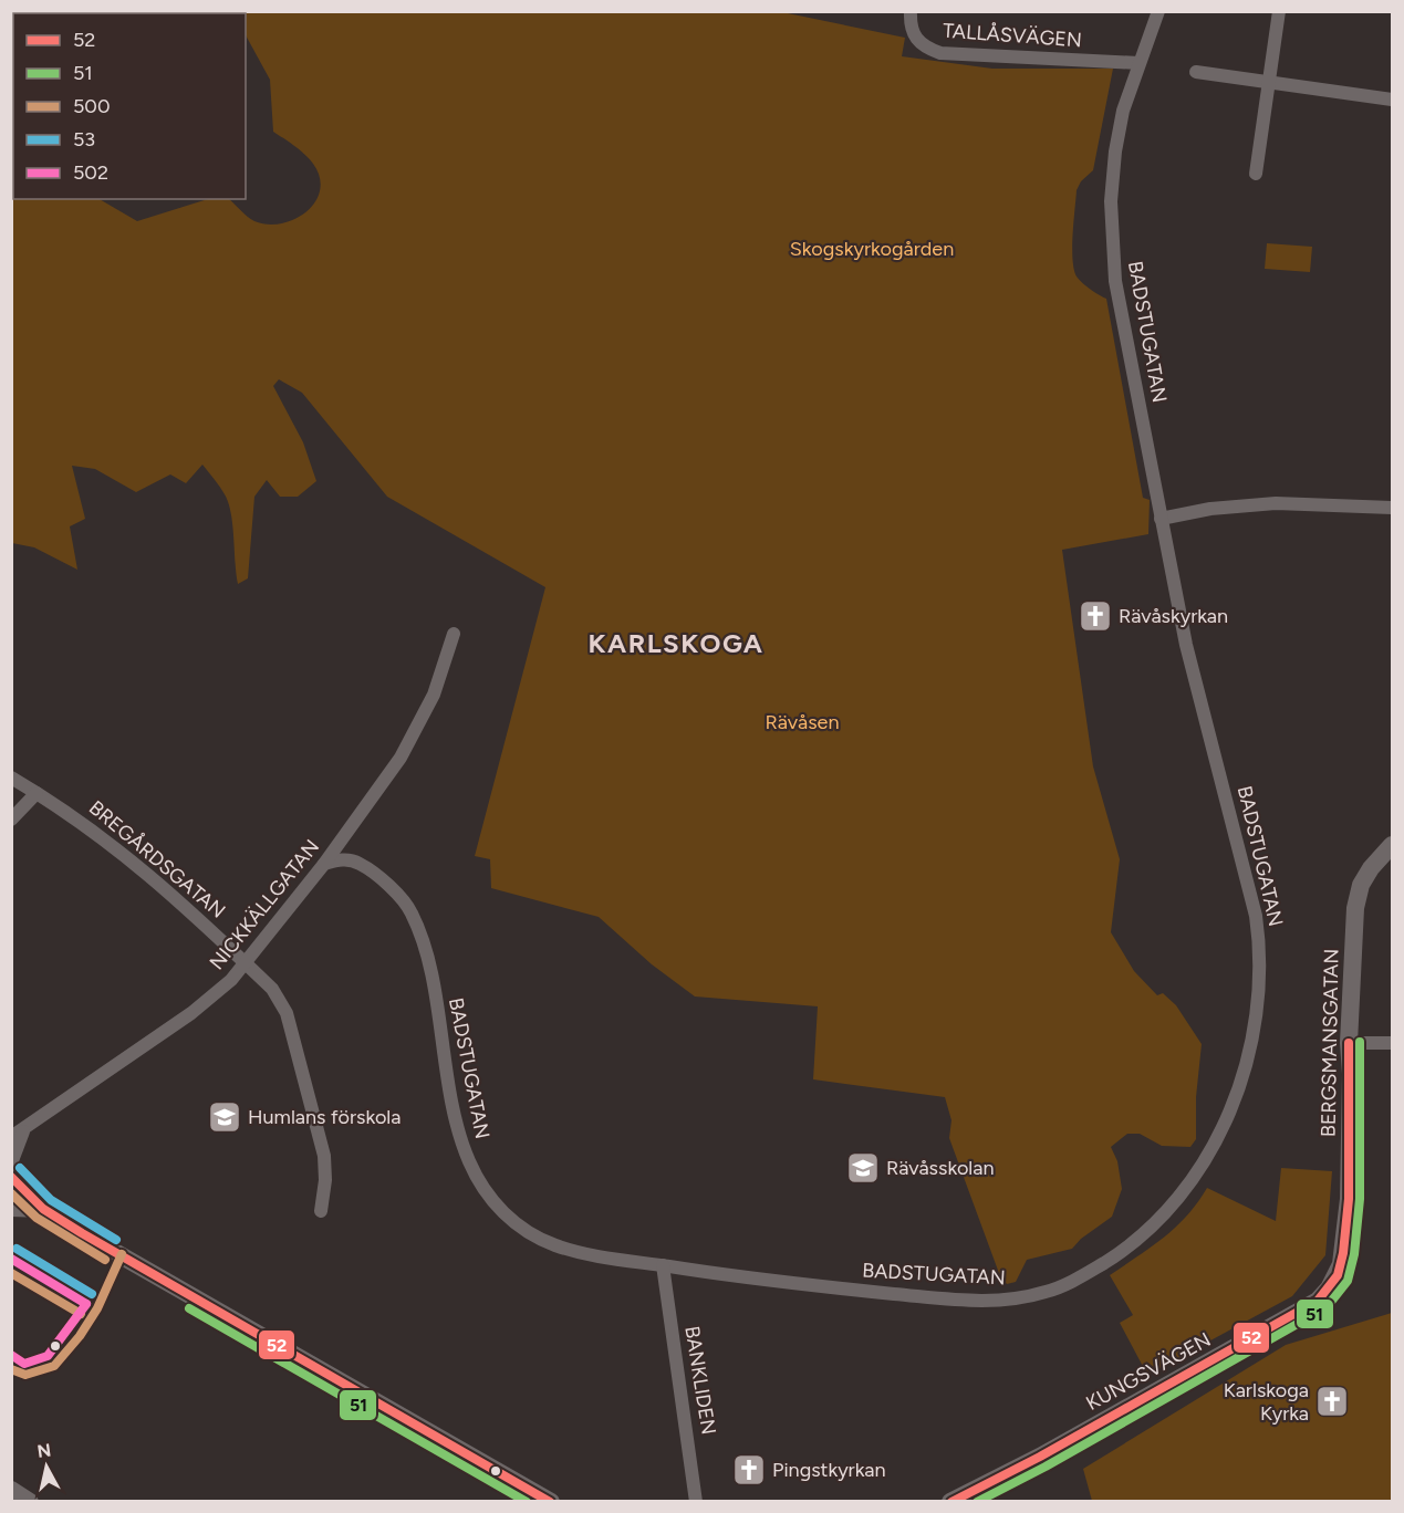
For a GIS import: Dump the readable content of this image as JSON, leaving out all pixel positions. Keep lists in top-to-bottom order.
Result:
{
  "streets": {
    "street": [
      "TALLÅSVÄGEN",
      "BADSTUGATAN",
      "BREGÅRDSGATAN",
      "NICKKÄLLGATAN",
      "BERGSMANSGATAN",
      "KUNGSVÄGEN",
      "BANKLIDEN"
    ]
  },
  "crossings": [
    ["TALLÅSVÄGEN", "BADSTUGATAN"],
    ["BADSTUGATAN", "NICKKÄLLGATAN"],
    ["BADSTUGATAN", "BANKLIDEN"],
    ["BREGÅRDSGATAN", "NICKKÄLLGATAN"],
    ["BERGSMANSGATAN", "KUNGSVÄGEN"]
  ],
  "districts": ["KARLSKOGA"],
  "parks": ["Skogskyrkogården", "Rävåsen"],
  "places": {
    "church": ["Rävåskyrkan", "Karlskoga Kyrka", "Pingstkyrkan"],
    "school or university": ["Humlans förskola", "Rävåsskolan"]
  },
  "lines": [
    "transit line 51",
    "transit line 52",
    "transit line 53",
    "transit line 500",
    "transit line 502"
  ],
  "legend": [
    "52",
    "51",
    "500",
    "53",
    "502"
  ],
  "north": "top"
}
